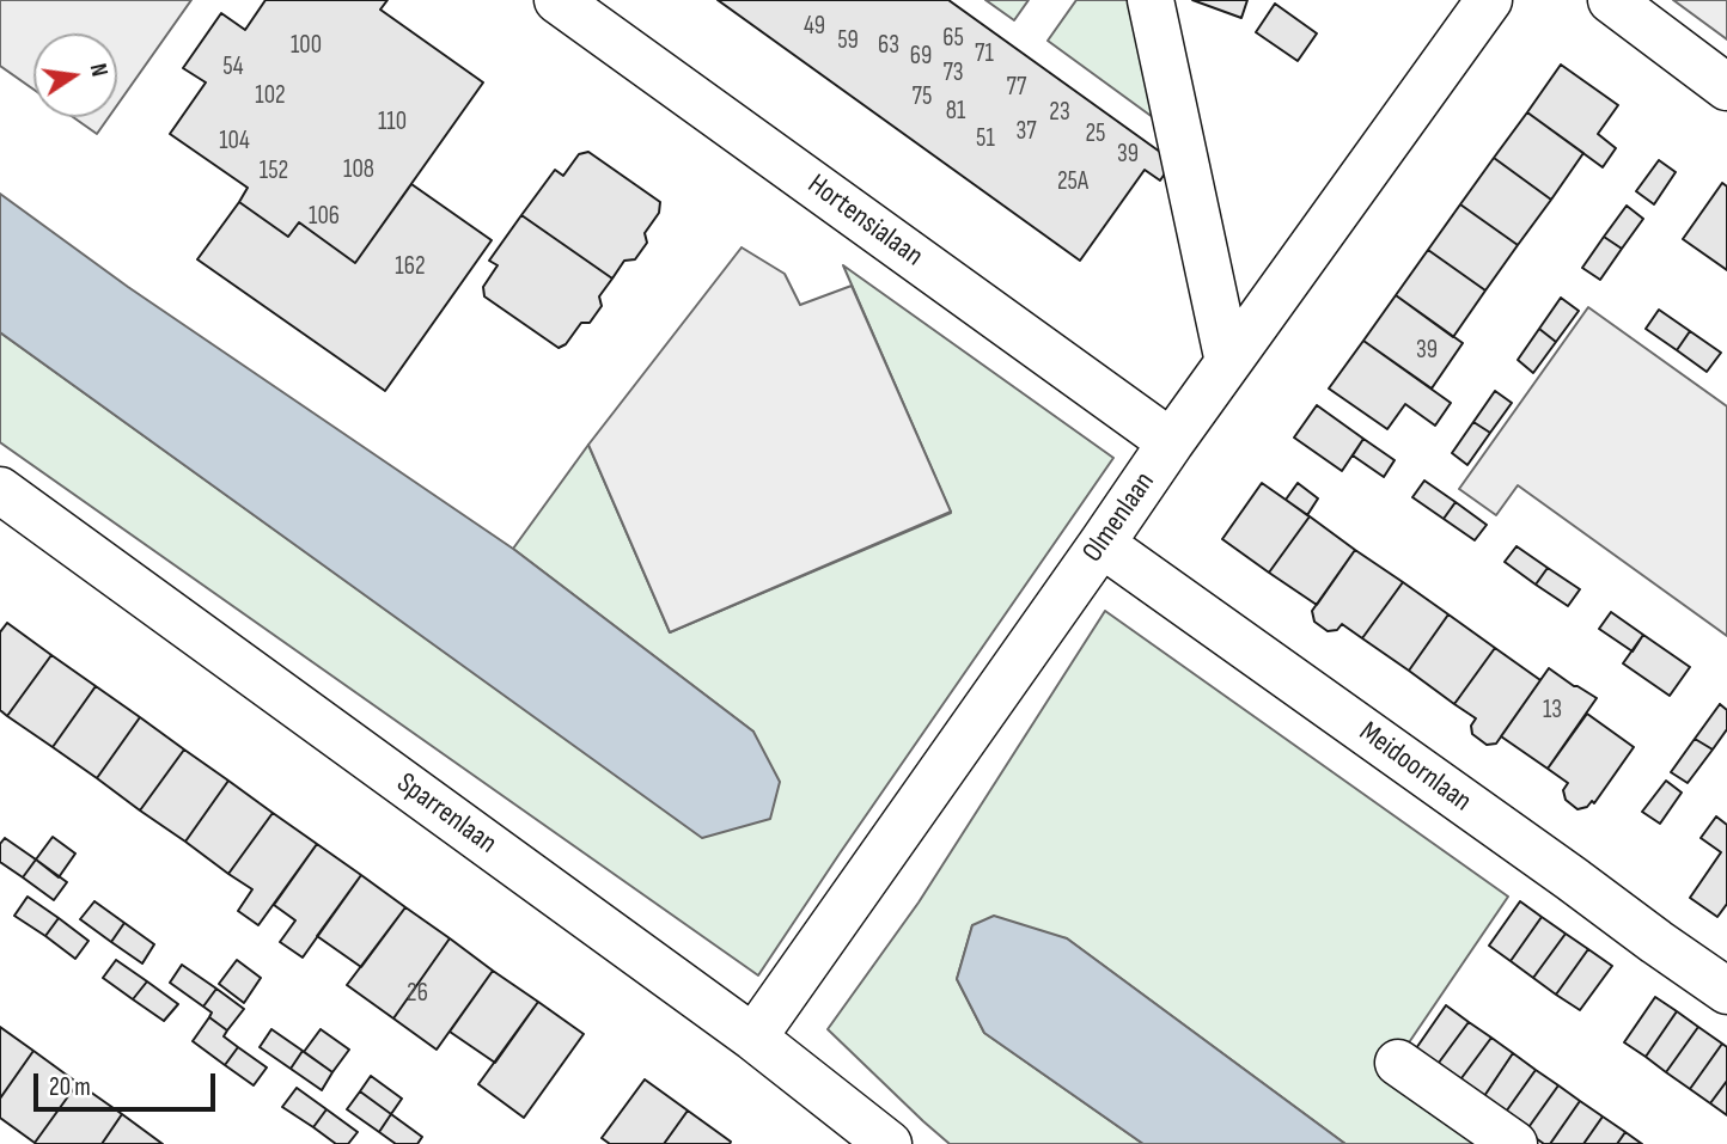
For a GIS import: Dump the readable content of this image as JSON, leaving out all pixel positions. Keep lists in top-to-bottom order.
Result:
{
  "streets": {
    "street": [
      "Hortensialaan",
      "Olmenlaan",
      "Meidoornlaan",
      "Sparrenlaan"
    ]
  },
  "crossings": [
    ["Hortensialaan", "Olmenlaan"],
    ["Olmenlaan", "Meidoornlaan"],
    ["Olmenlaan", "Sparrenlaan"]
  ],
  "house_numbers": [
    "49",
    "65",
    "59",
    "100",
    "63",
    "71",
    "69",
    "54",
    "73",
    "77",
    "102",
    "75",
    "81",
    "23",
    "110",
    "37",
    "25",
    "51",
    "104",
    "39",
    "108",
    "152",
    "25A",
    "106",
    "162",
    "39",
    "13",
    "26"
  ],
  "scale_bar": "20 m",
  "north": "right"
}
